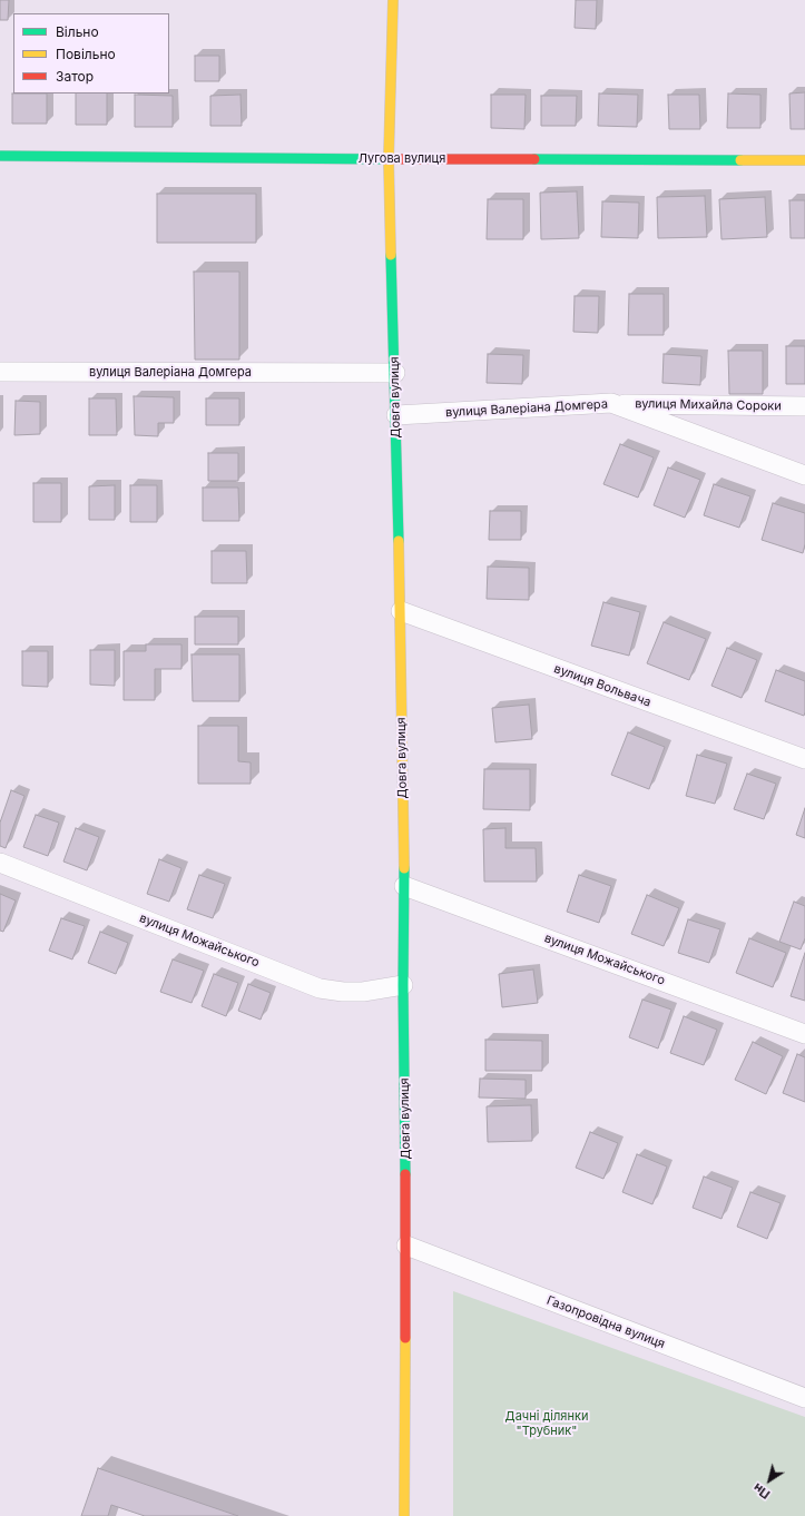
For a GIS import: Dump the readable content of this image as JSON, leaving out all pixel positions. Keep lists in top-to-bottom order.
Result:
{
  "streets": {
    "street": [
      "Лугова вулиця",
      "вулиця Валеріана Домгера",
      "Довга вулиця",
      "вулиця Михайла Сороки",
      "вулиця Вольвача",
      "вулиця Можайського",
      "Газопровідна вулиця"
    ]
  },
  "crossings": [
    ["Лугова вулиця", "Довга вулиця"],
    ["вулиця Валеріана Домгера", "Довга вулиця"],
    ["вулиця Валеріана Домгера", "вулиця Михайла Сороки"],
    ["Довга вулиця", "вулиця Вольвача"],
    ["Довга вулиця", "вулиця Можайського"],
    ["Довга вулиця", "Газопровідна вулиця"]
  ],
  "parks": ["Дачні ділянки \"Трубник\""],
  "legend": ["Вільно", "Повільно", "Затор"],
  "north": "bottom left"
}
